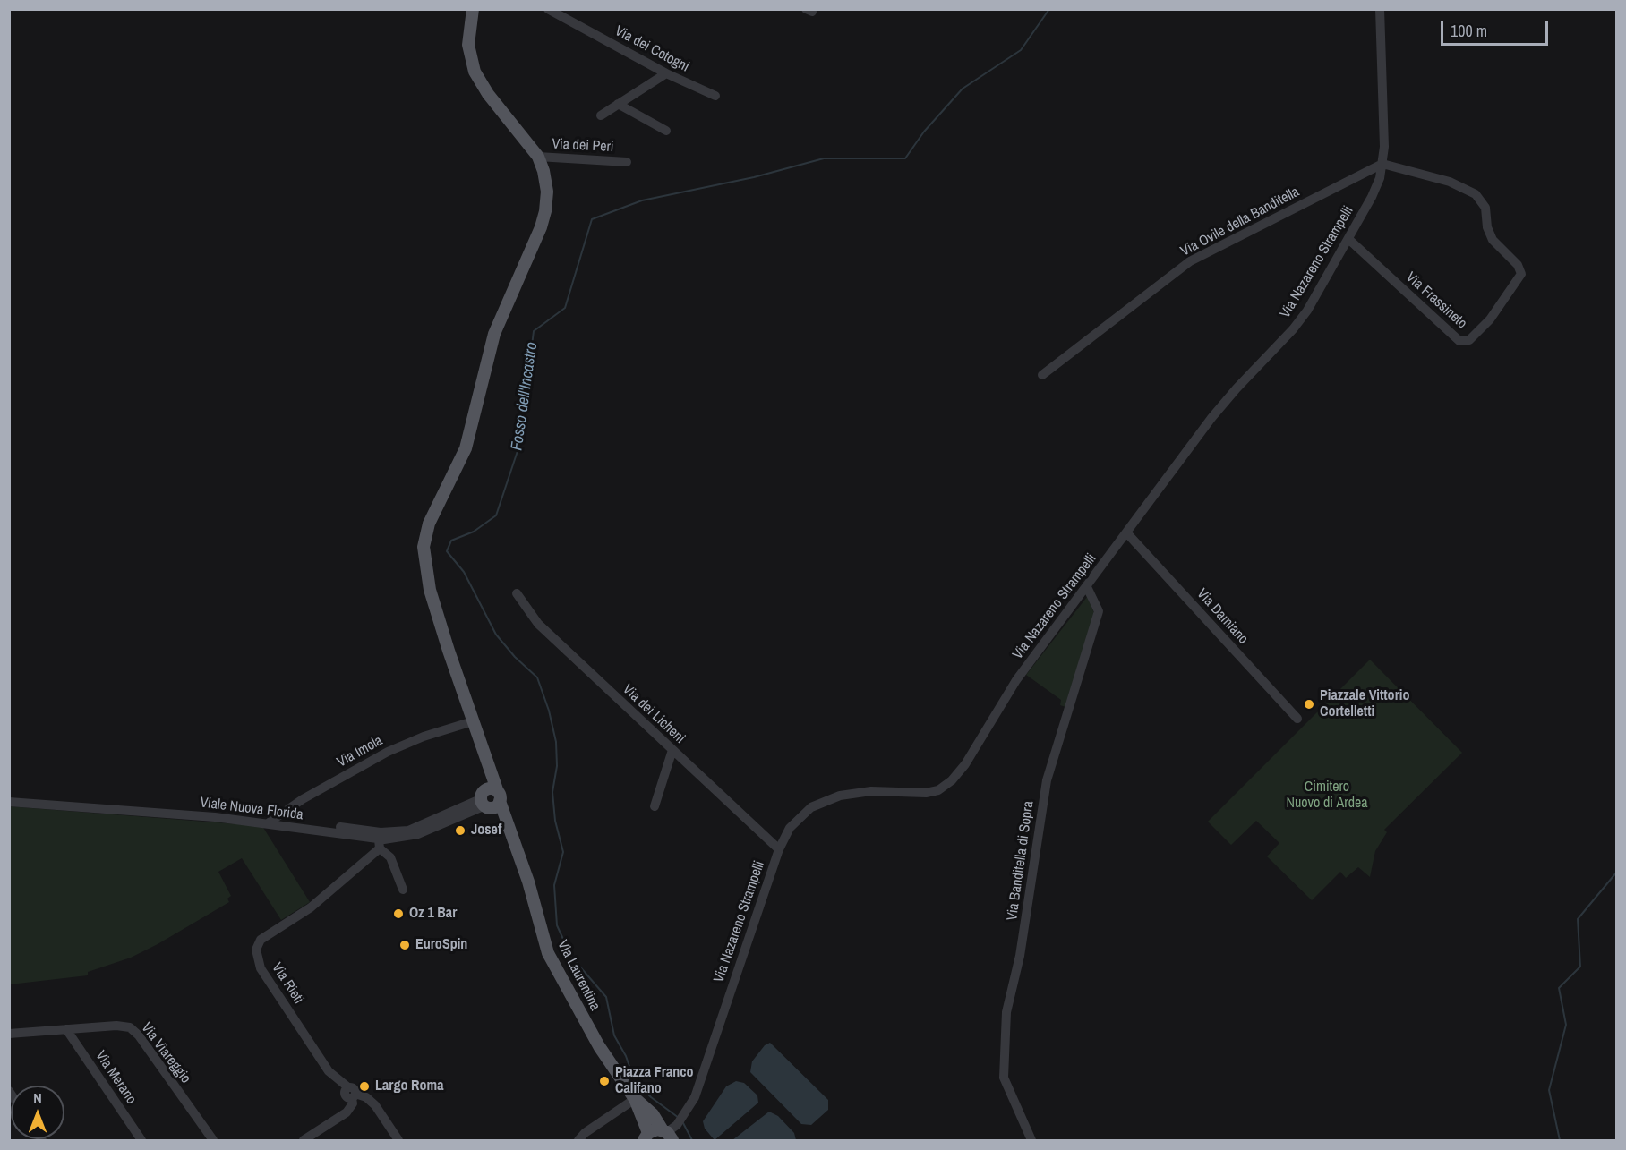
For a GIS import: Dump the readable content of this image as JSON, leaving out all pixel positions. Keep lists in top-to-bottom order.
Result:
{
  "streets": {
    "main road": ["Via Laurentina"],
    "street": [
      "Via dei Cotogni",
      "Via dei Peri",
      "Via Ovile della Banditella",
      "Via Nazareno Strampelli",
      "Via Frassineto",
      "Via Damiano",
      "Via dei Licheni",
      "Via Imola",
      "Viale Nuova Florida",
      "Via Banditella di Sopra",
      "Via Rieti",
      "Via Viareggio",
      "Via Merano"
    ]
  },
  "crossings": [
    ["Via dei Peri", "Via Laurentina"],
    ["Via Ovile della Banditella", "Via Nazareno Strampelli"],
    ["Via Ovile della Banditella", "Via Frassineto"],
    ["Via Nazareno Strampelli", "Via Frassineto"],
    ["Via Nazareno Strampelli", "Via Damiano"],
    ["Via Nazareno Strampelli", "Via dei Licheni"],
    ["Via Nazareno Strampelli", "Via Banditella di Sopra"],
    ["Via Nazareno Strampelli", "Via Laurentina"],
    ["Via Imola", "Viale Nuova Florida"],
    ["Via Imola", "Via Laurentina"],
    ["Viale Nuova Florida", "Via Laurentina"],
    ["Viale Nuova Florida", "Via Rieti"],
    ["Via Viareggio", "Via Merano"]
  ],
  "water": ["Fosso dell'Incastro"],
  "parks": ["Cimitero Nuovo di Ardea"],
  "places": [
    "Piazzale Vittorio Cortelletti",
    "Josef",
    "Oz 1 Bar",
    "EuroSpin",
    "Piazza Franco Califano",
    "Largo Roma"
  ],
  "scale_bar": "100 m",
  "north": "top"
}
